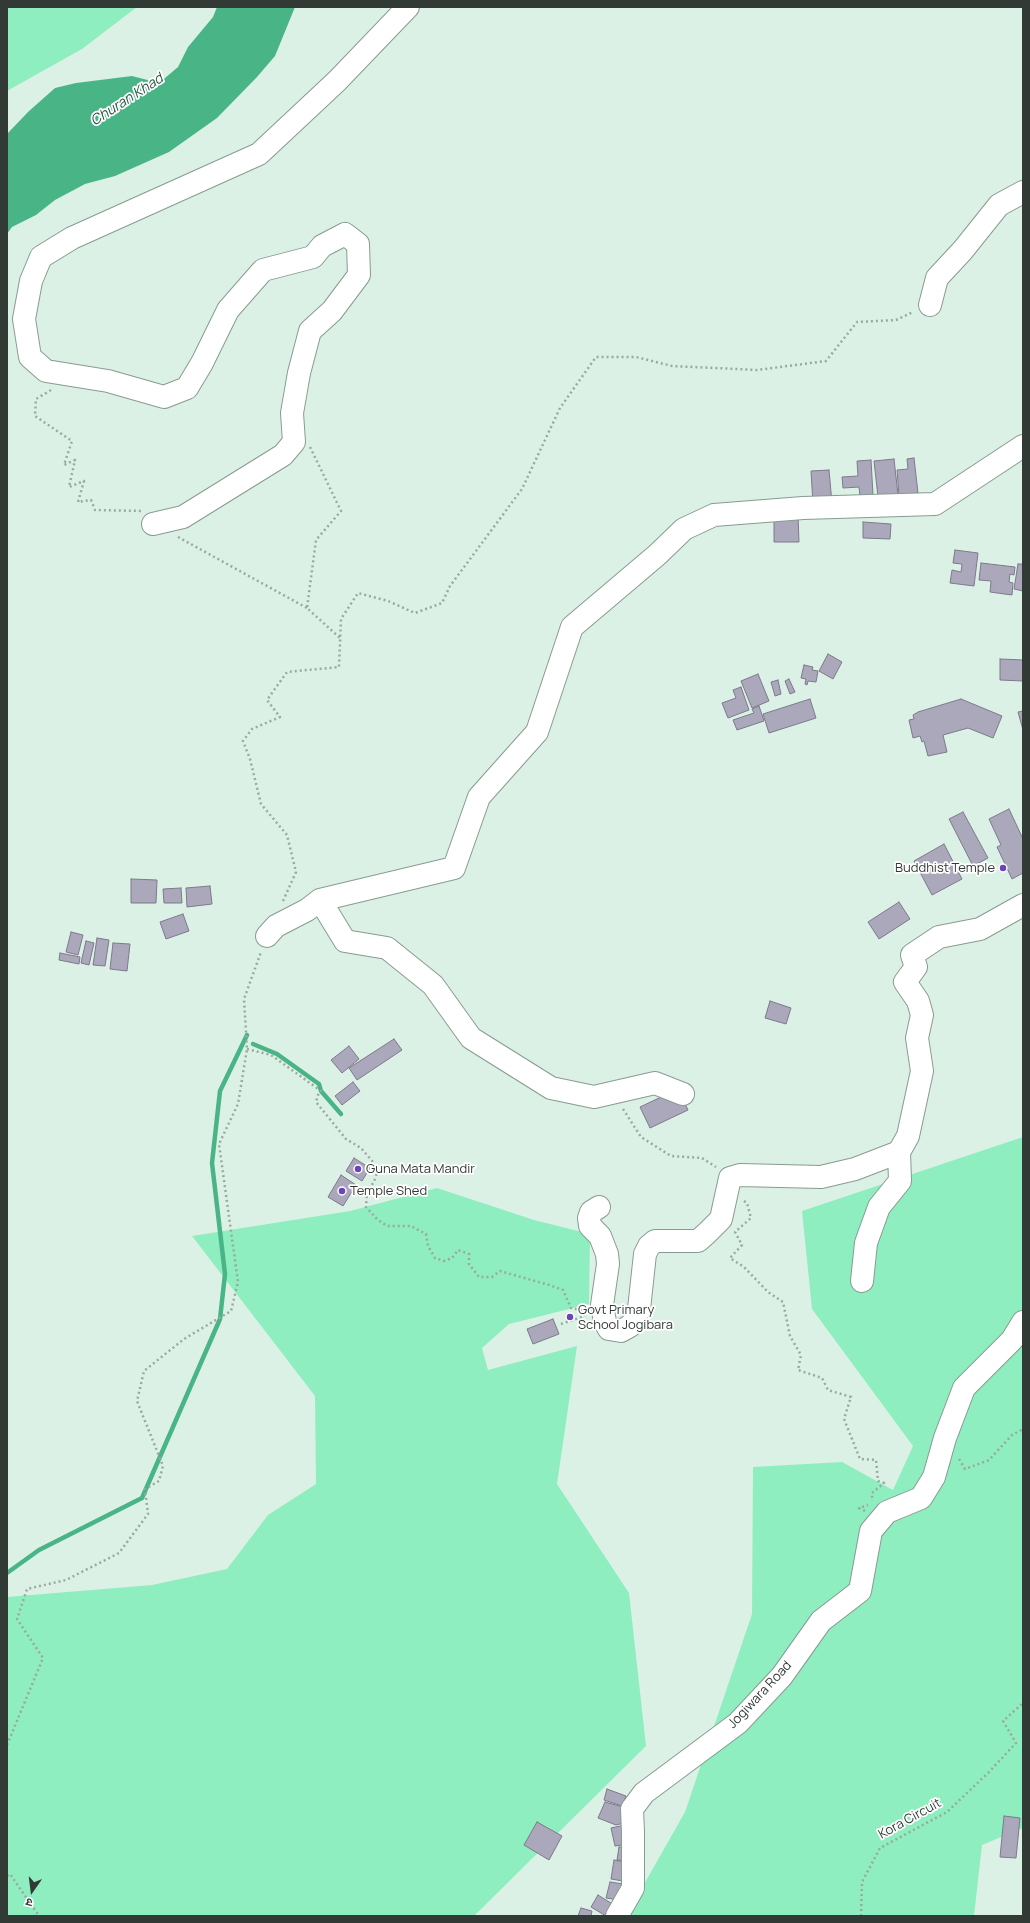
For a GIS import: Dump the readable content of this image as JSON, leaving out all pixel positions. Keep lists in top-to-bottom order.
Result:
{
  "streets": {
    "street": ["Jogiwara Road"],
    "path": ["Kora Circuit"]
  },
  "water": ["Churan Khad"],
  "places": [
    "Buddhist Temple",
    "Guna Mata Mandir",
    "Temple Shed",
    "Govt Primary School Jogibara"
  ],
  "north": "bottom"
}
